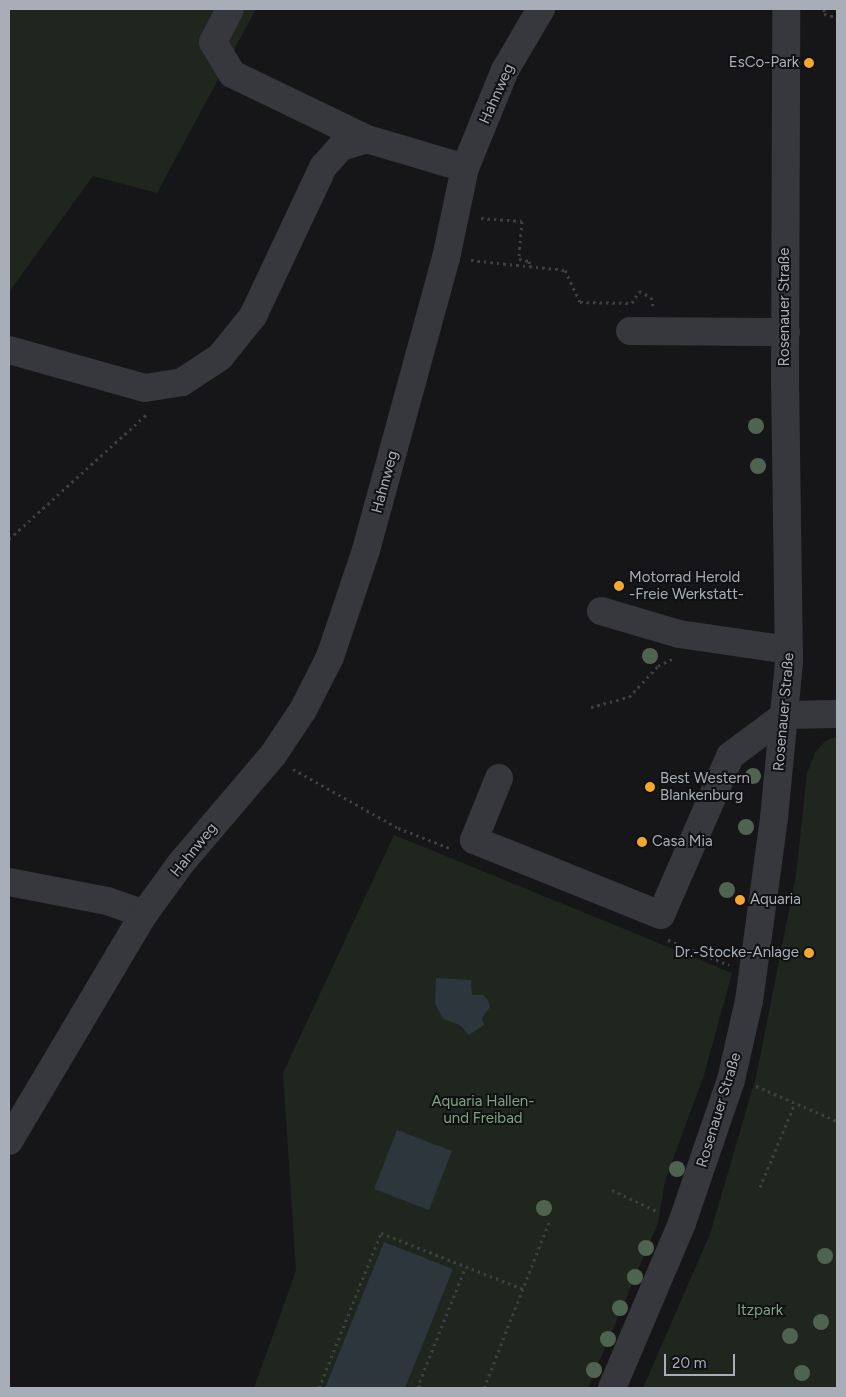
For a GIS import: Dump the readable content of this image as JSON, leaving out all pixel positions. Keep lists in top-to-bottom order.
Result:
{
  "streets": {
    "street": ["Hahnweg", "Rosenauer Straße"]
  },
  "parks": ["Aquaria Hallen- und Freibad", "Itzpark"],
  "places": [
    "EsCo-Park",
    "Motorrad Herold -Freie Werkstatt-",
    "Best Western Blankenburg",
    "Casa Mia",
    "Aquaria",
    "Dr.-Stocke-Anlage"
  ],
  "scale_bar": "20 m"
}
